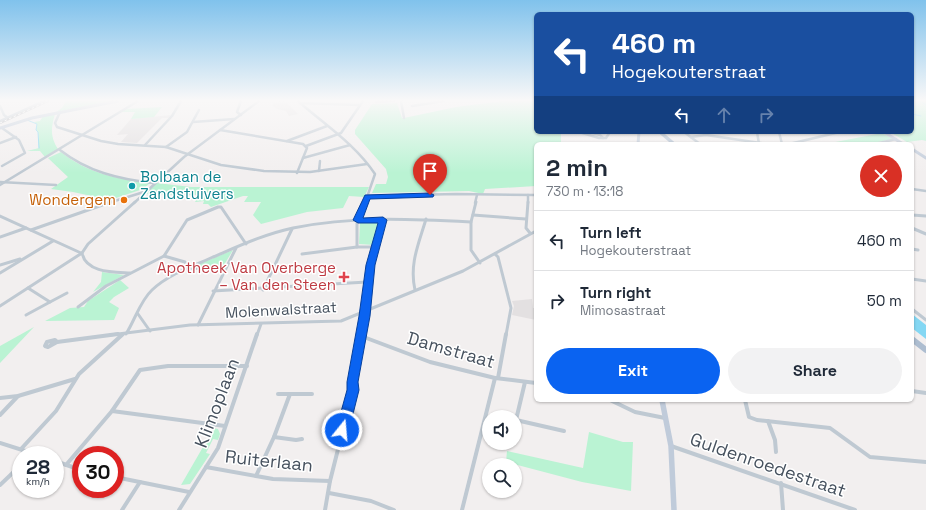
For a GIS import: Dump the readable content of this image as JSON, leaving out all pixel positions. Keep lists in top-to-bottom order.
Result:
{
  "streets": {
    "street": [
      "Molenwalstraat",
      "Damstraat",
      "Klimoplaan",
      "Ruiterlaan",
      "Guldenroedestraat"
    ]
  },
  "crossings": [
    ["Molenwalstraat", "Klimoplaan"],
    ["Klimoplaan", "Ruiterlaan"]
  ],
  "places": {
    "other": ["Bolbaan de Zandstuivers", "Wondergem"],
    "health": ["Apotheek Van Overberge – Van den Steen"]
  },
  "page": {
    "turn": ["460 m", "Hogekouterstraat"],
    "heading": ["2 min", "730 m · 13:18"],
    "list": [
      {
        "name": "Turn left",
        "note": "Hogekouterstraat",
        "value": "460 m"
      },
      {
        "name": "Turn right",
        "note": "Mimosastraat",
        "value": "50 m"
      }
    ],
    "buttons": ["Exit", "Share"],
    "speed": "28 km/h",
    "limit": "30"
  }
}
